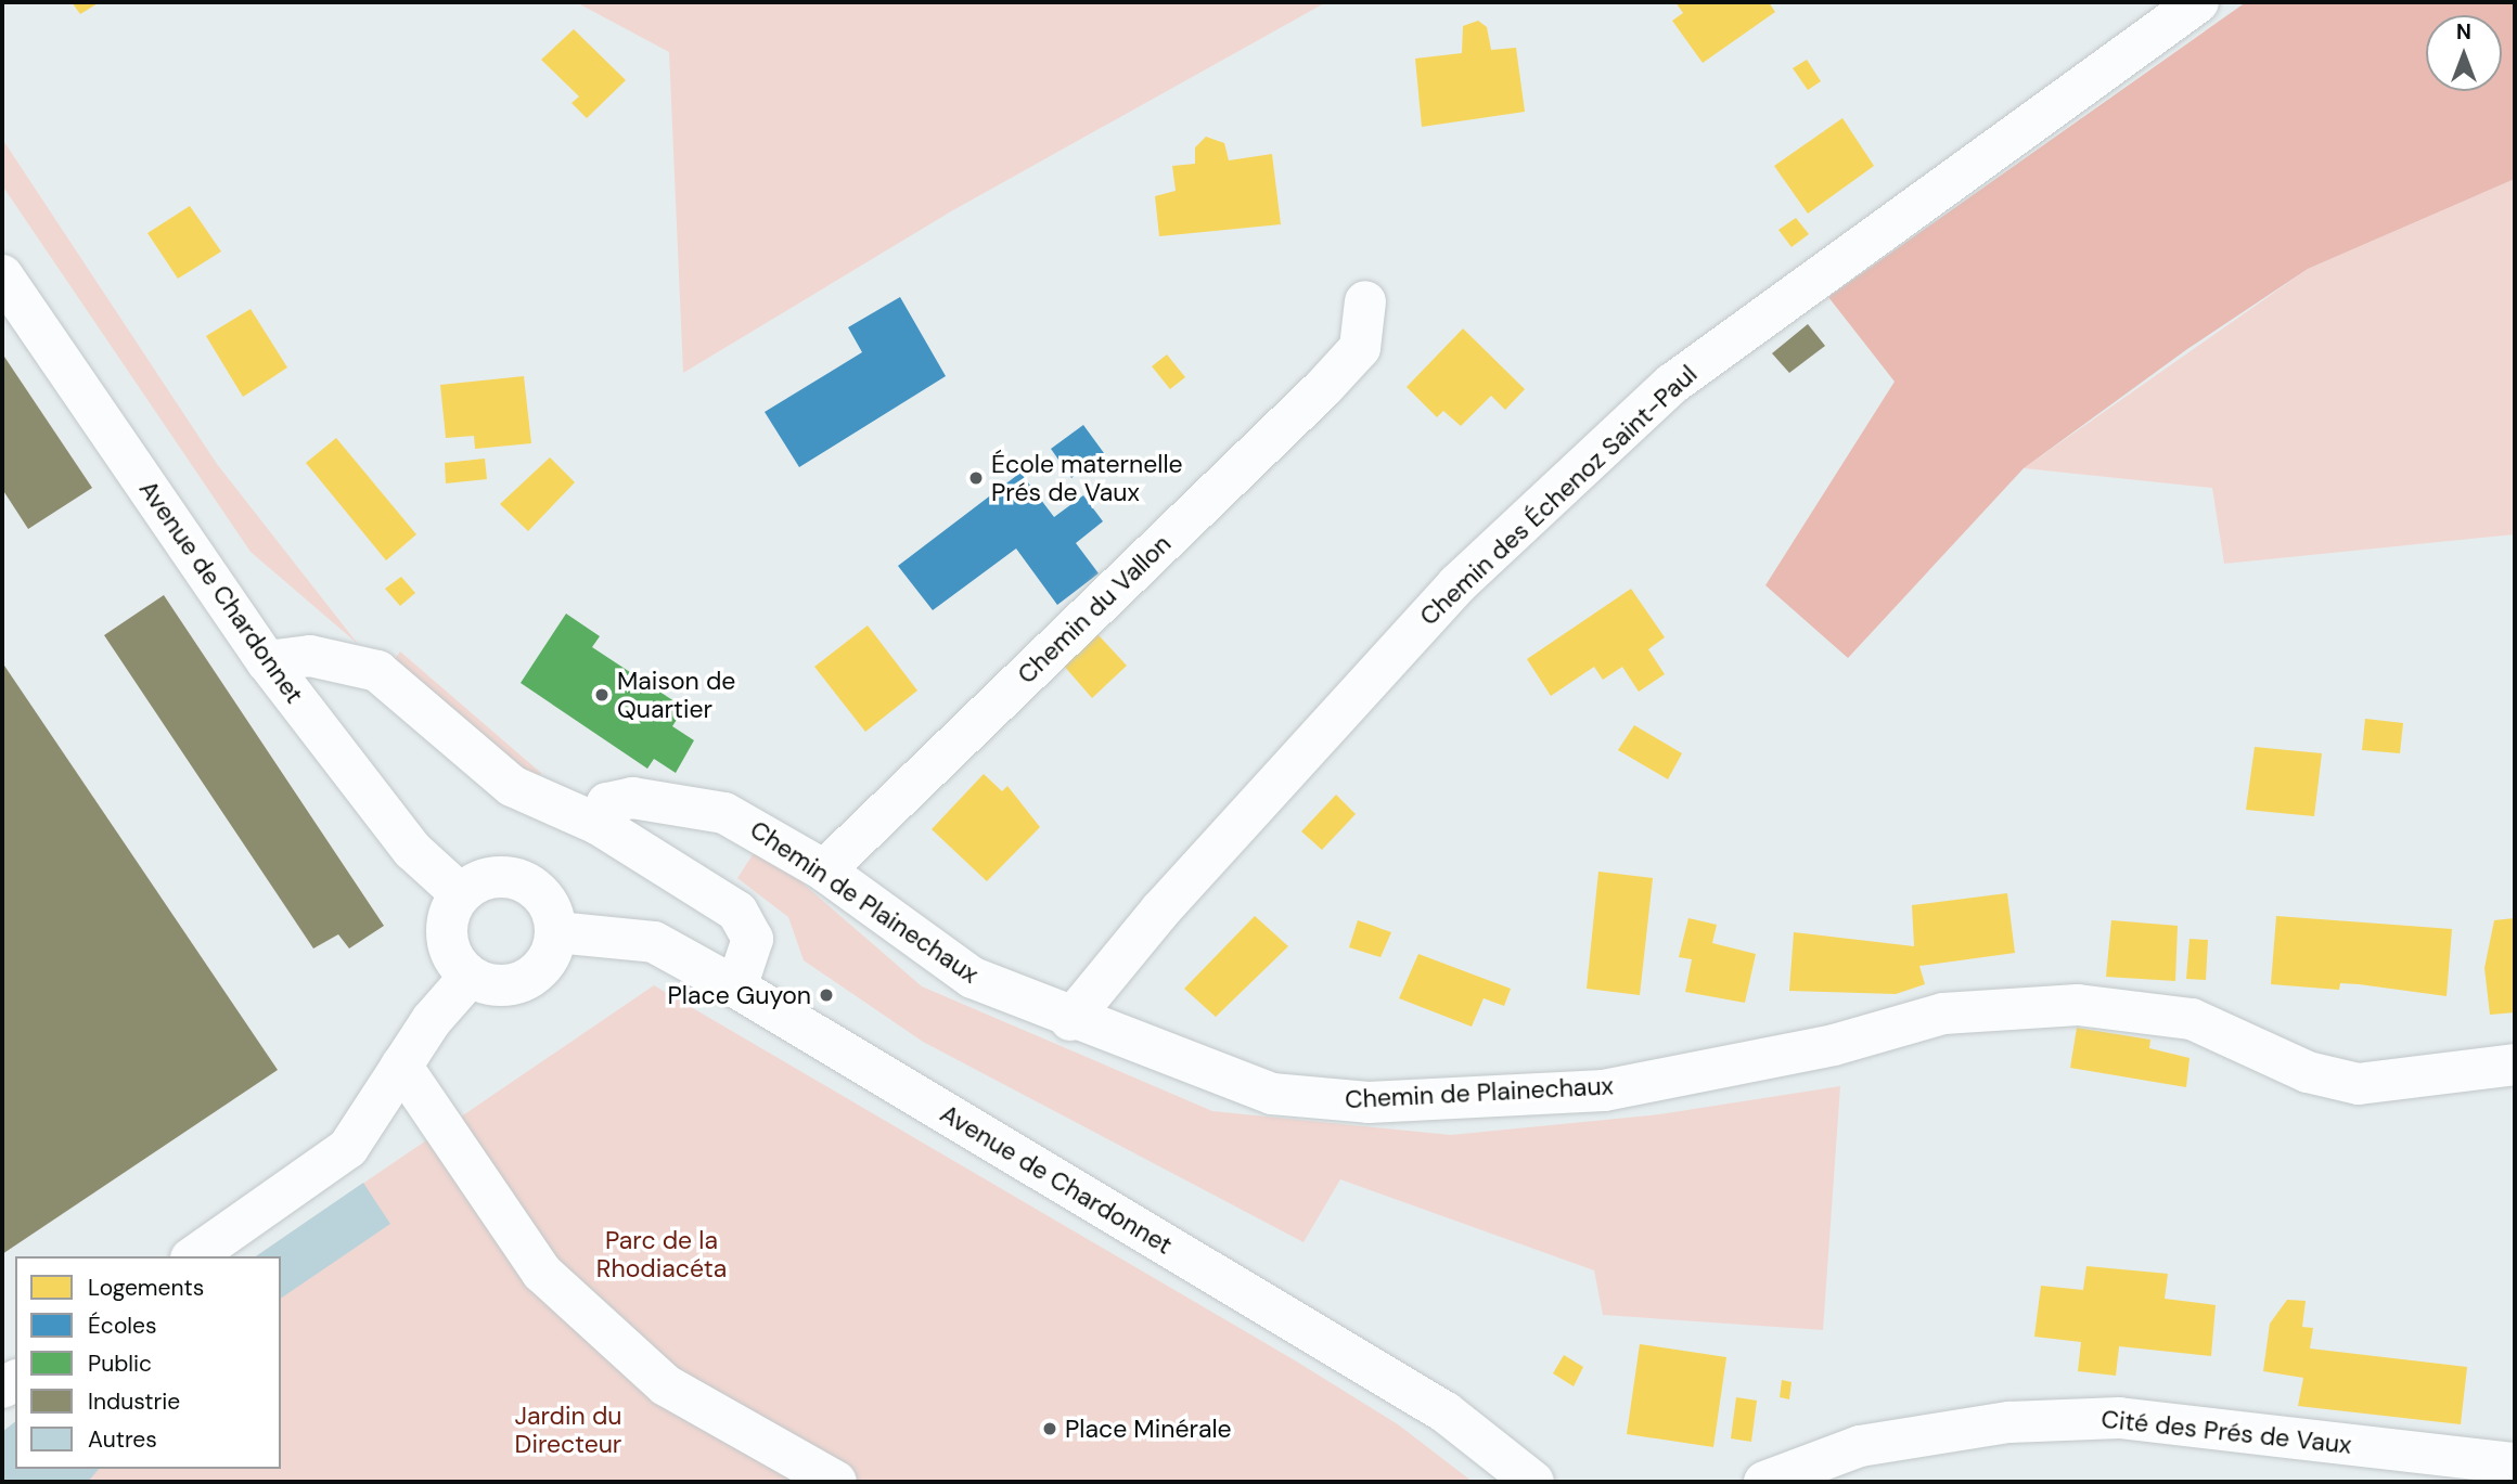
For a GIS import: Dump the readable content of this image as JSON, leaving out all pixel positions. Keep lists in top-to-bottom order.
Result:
{
  "streets": {
    "street": [
      "Chemin des Échenoz Saint-Paul",
      "Avenue de Chardonnet",
      "Chemin du Vallon",
      "Chemin de Plainechaux",
      "Cité des Prés de Vaux"
    ]
  },
  "crossings": [
    ["Chemin des Échenoz Saint-Paul", "Chemin de Plainechaux"],
    ["Chemin du Vallon", "Chemin de Plainechaux"]
  ],
  "parks": ["Parc de la Rhodiacéta", "Jardin du Directeur"],
  "places": [
    "École maternelle Prés de Vaux",
    "Maison de Quartier",
    "Place Guyon",
    "Place Minérale"
  ],
  "legend": [
    "Logements",
    "Écoles",
    "Public",
    "Industrie",
    "Autres"
  ],
  "north": "top"
}
